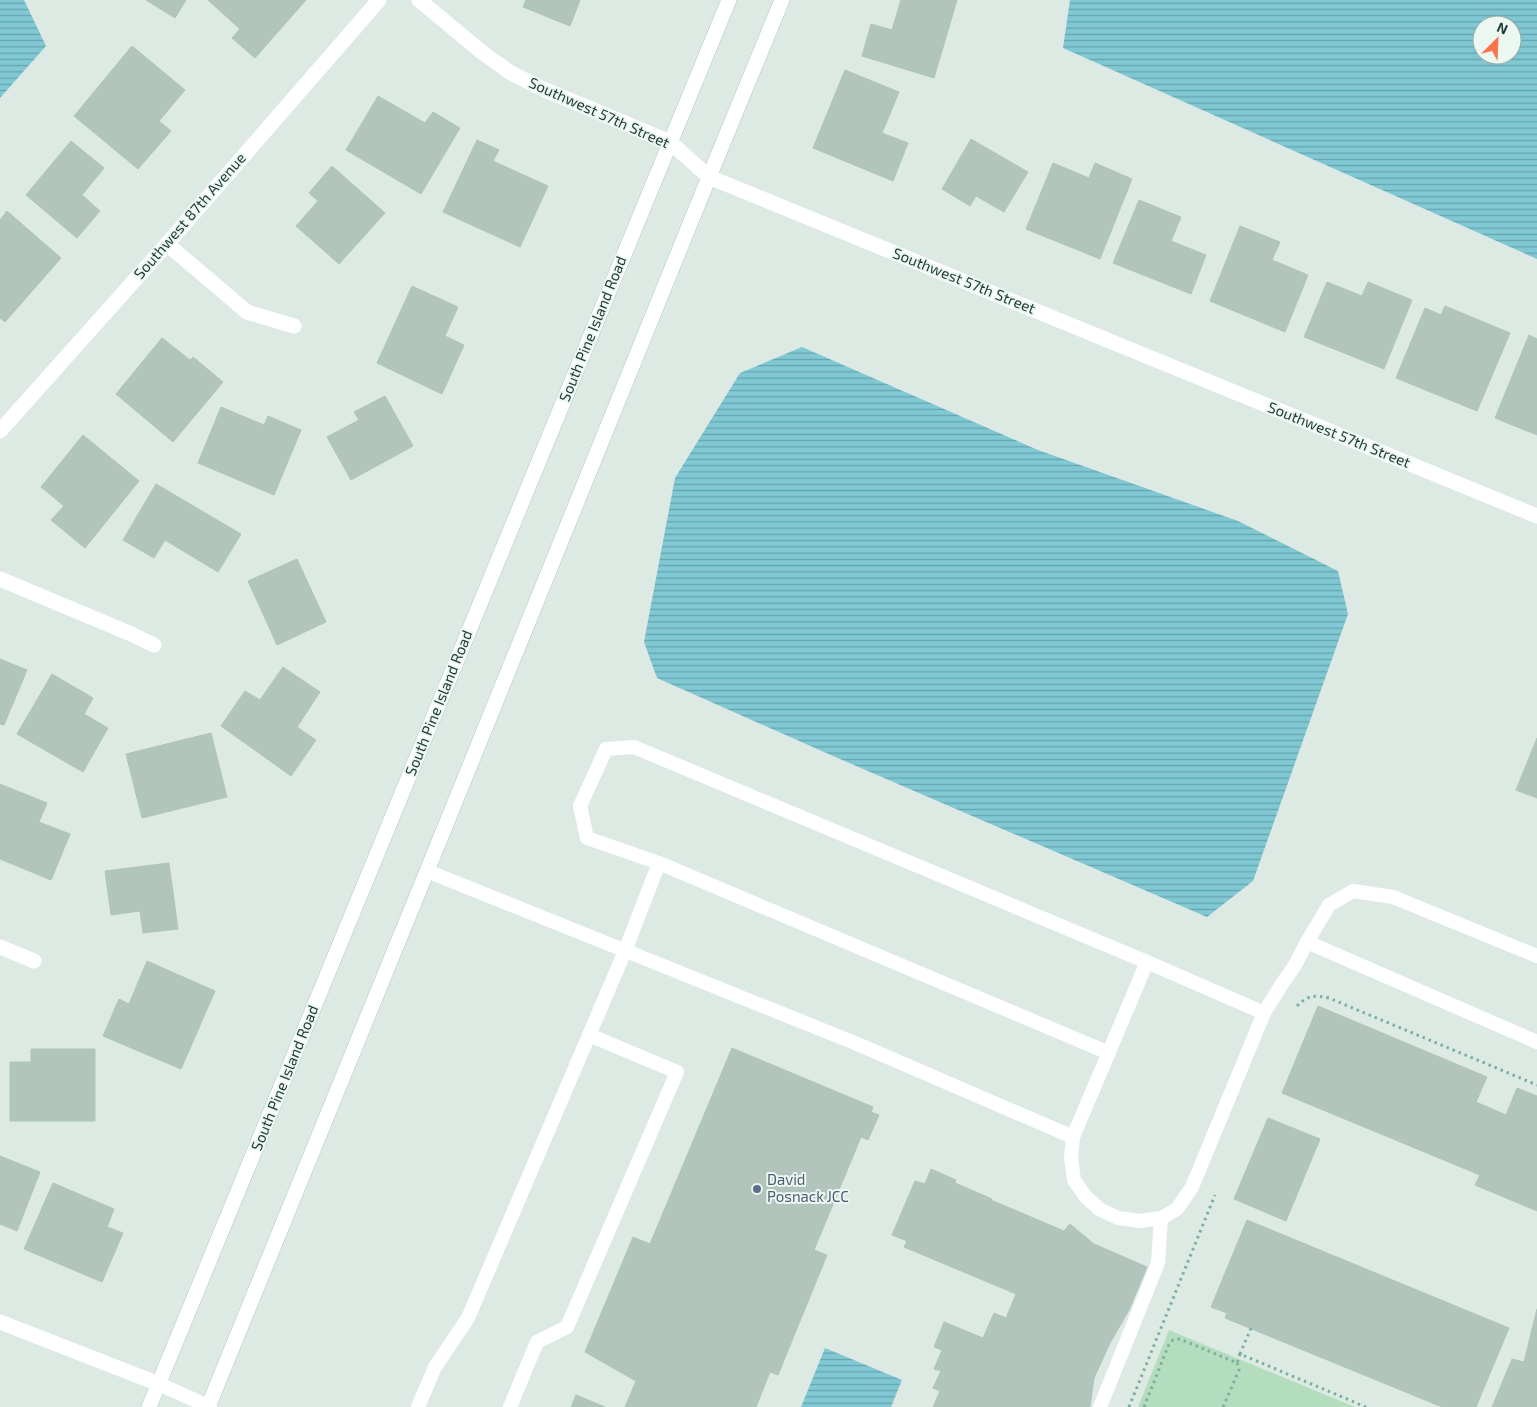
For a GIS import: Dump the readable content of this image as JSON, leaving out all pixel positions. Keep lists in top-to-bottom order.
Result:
{
  "streets": {
    "main road": ["Southwest 57th Street", "Southwest 87th Avenue", "South Pine Island Road"]
  },
  "crossings": [
    ["Southwest 57th Street", "South Pine Island Road"]
  ],
  "places": ["David Posnack JCC"],
  "north": "top right"
}
